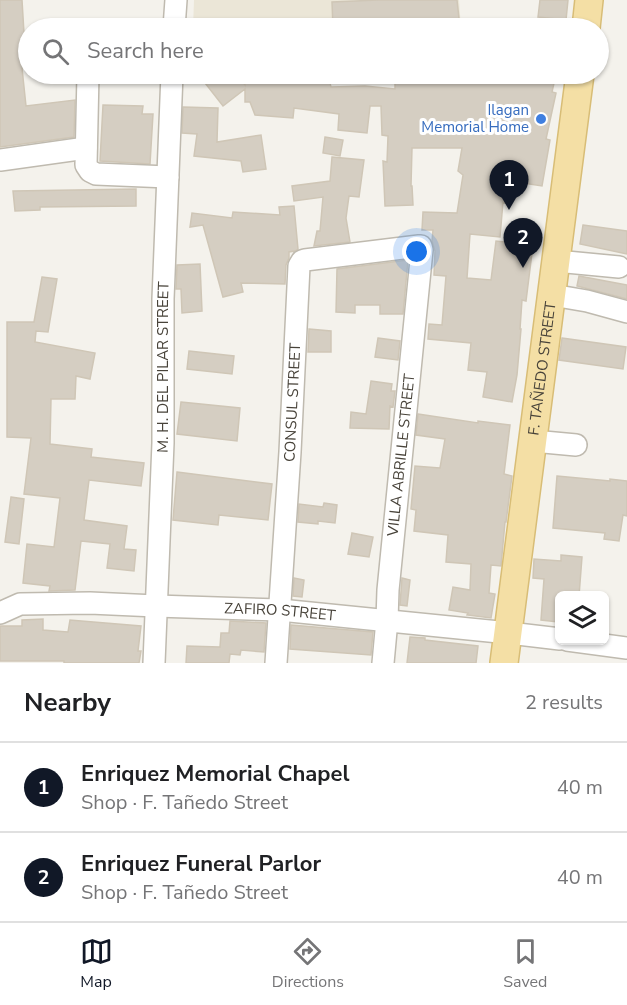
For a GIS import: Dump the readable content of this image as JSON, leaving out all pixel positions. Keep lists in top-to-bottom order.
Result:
{
  "streets": {
    "main road": ["F. TAÑEDO STREET"],
    "street": [
      "M. H. DEL PILAR STREET",
      "CONSUL STREET",
      "VILLA ABRILLE STREET",
      "ZAFIRO STREET"
    ]
  },
  "crossings": [
    ["M. H. DEL PILAR STREET", "ZAFIRO STREET"],
    ["F. TAÑEDO STREET", "ZAFIRO STREET"],
    ["CONSUL STREET", "VILLA ABRILLE STREET"],
    ["CONSUL STREET", "ZAFIRO STREET"],
    ["VILLA ABRILLE STREET", "ZAFIRO STREET"]
  ],
  "places": ["Ilagan Memorial Home"],
  "page": {
    "search": "Search here",
    "pins": ["1", "2"],
    "heading": ["Nearby", "2 results"],
    "list": [
      {
        "mark": "1",
        "name": "Enriquez Memorial Chapel",
        "note": "Shop · F. Tañedo Street",
        "value": "40 m"
      },
      {
        "mark": "2",
        "name": "Enriquez Funeral Parlor",
        "note": "Shop · F. Tañedo Street",
        "value": "40 m"
      }
    ],
    "nav": ["Map", "Directions", "Saved"]
  }
}
